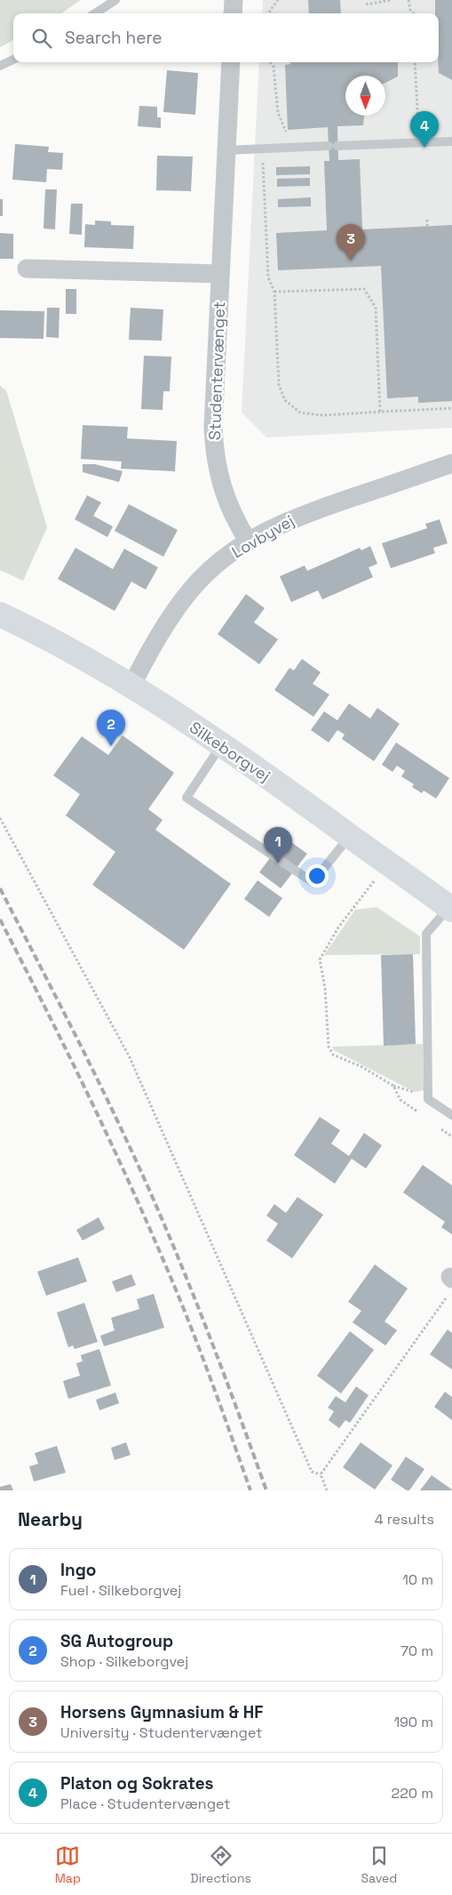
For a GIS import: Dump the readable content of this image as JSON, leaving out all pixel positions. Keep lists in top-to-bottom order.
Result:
{
  "streets": {
    "main road": ["Silkeborgvej"],
    "street": ["Studentervænget", "Lovbyvej"]
  },
  "crossings": [
    ["Studentervænget", "Lovbyvej"],
    ["Lovbyvej", "Silkeborgvej"]
  ],
  "north": "bottom",
  "page": {
    "search": "Search here",
    "pins": [
      "4",
      "3",
      "2",
      "1"
    ],
    "heading": ["Nearby", "4 results"],
    "list": [
      {
        "mark": "1",
        "name": "Ingo",
        "note": "Fuel · Silkeborgvej",
        "value": "10 m"
      },
      {
        "mark": "2",
        "name": "SG Autogroup",
        "note": "Shop · Silkeborgvej",
        "value": "70 m"
      },
      {
        "mark": "3",
        "name": "Horsens Gymnasium & HF",
        "note": "University · Studentervænget",
        "value": "190 m"
      },
      {
        "mark": "4",
        "name": "Platon og Sokrates",
        "note": "Place · Studentervænget",
        "value": "220 m"
      }
    ],
    "nav": ["Map", "Directions", "Saved"]
  }
}
